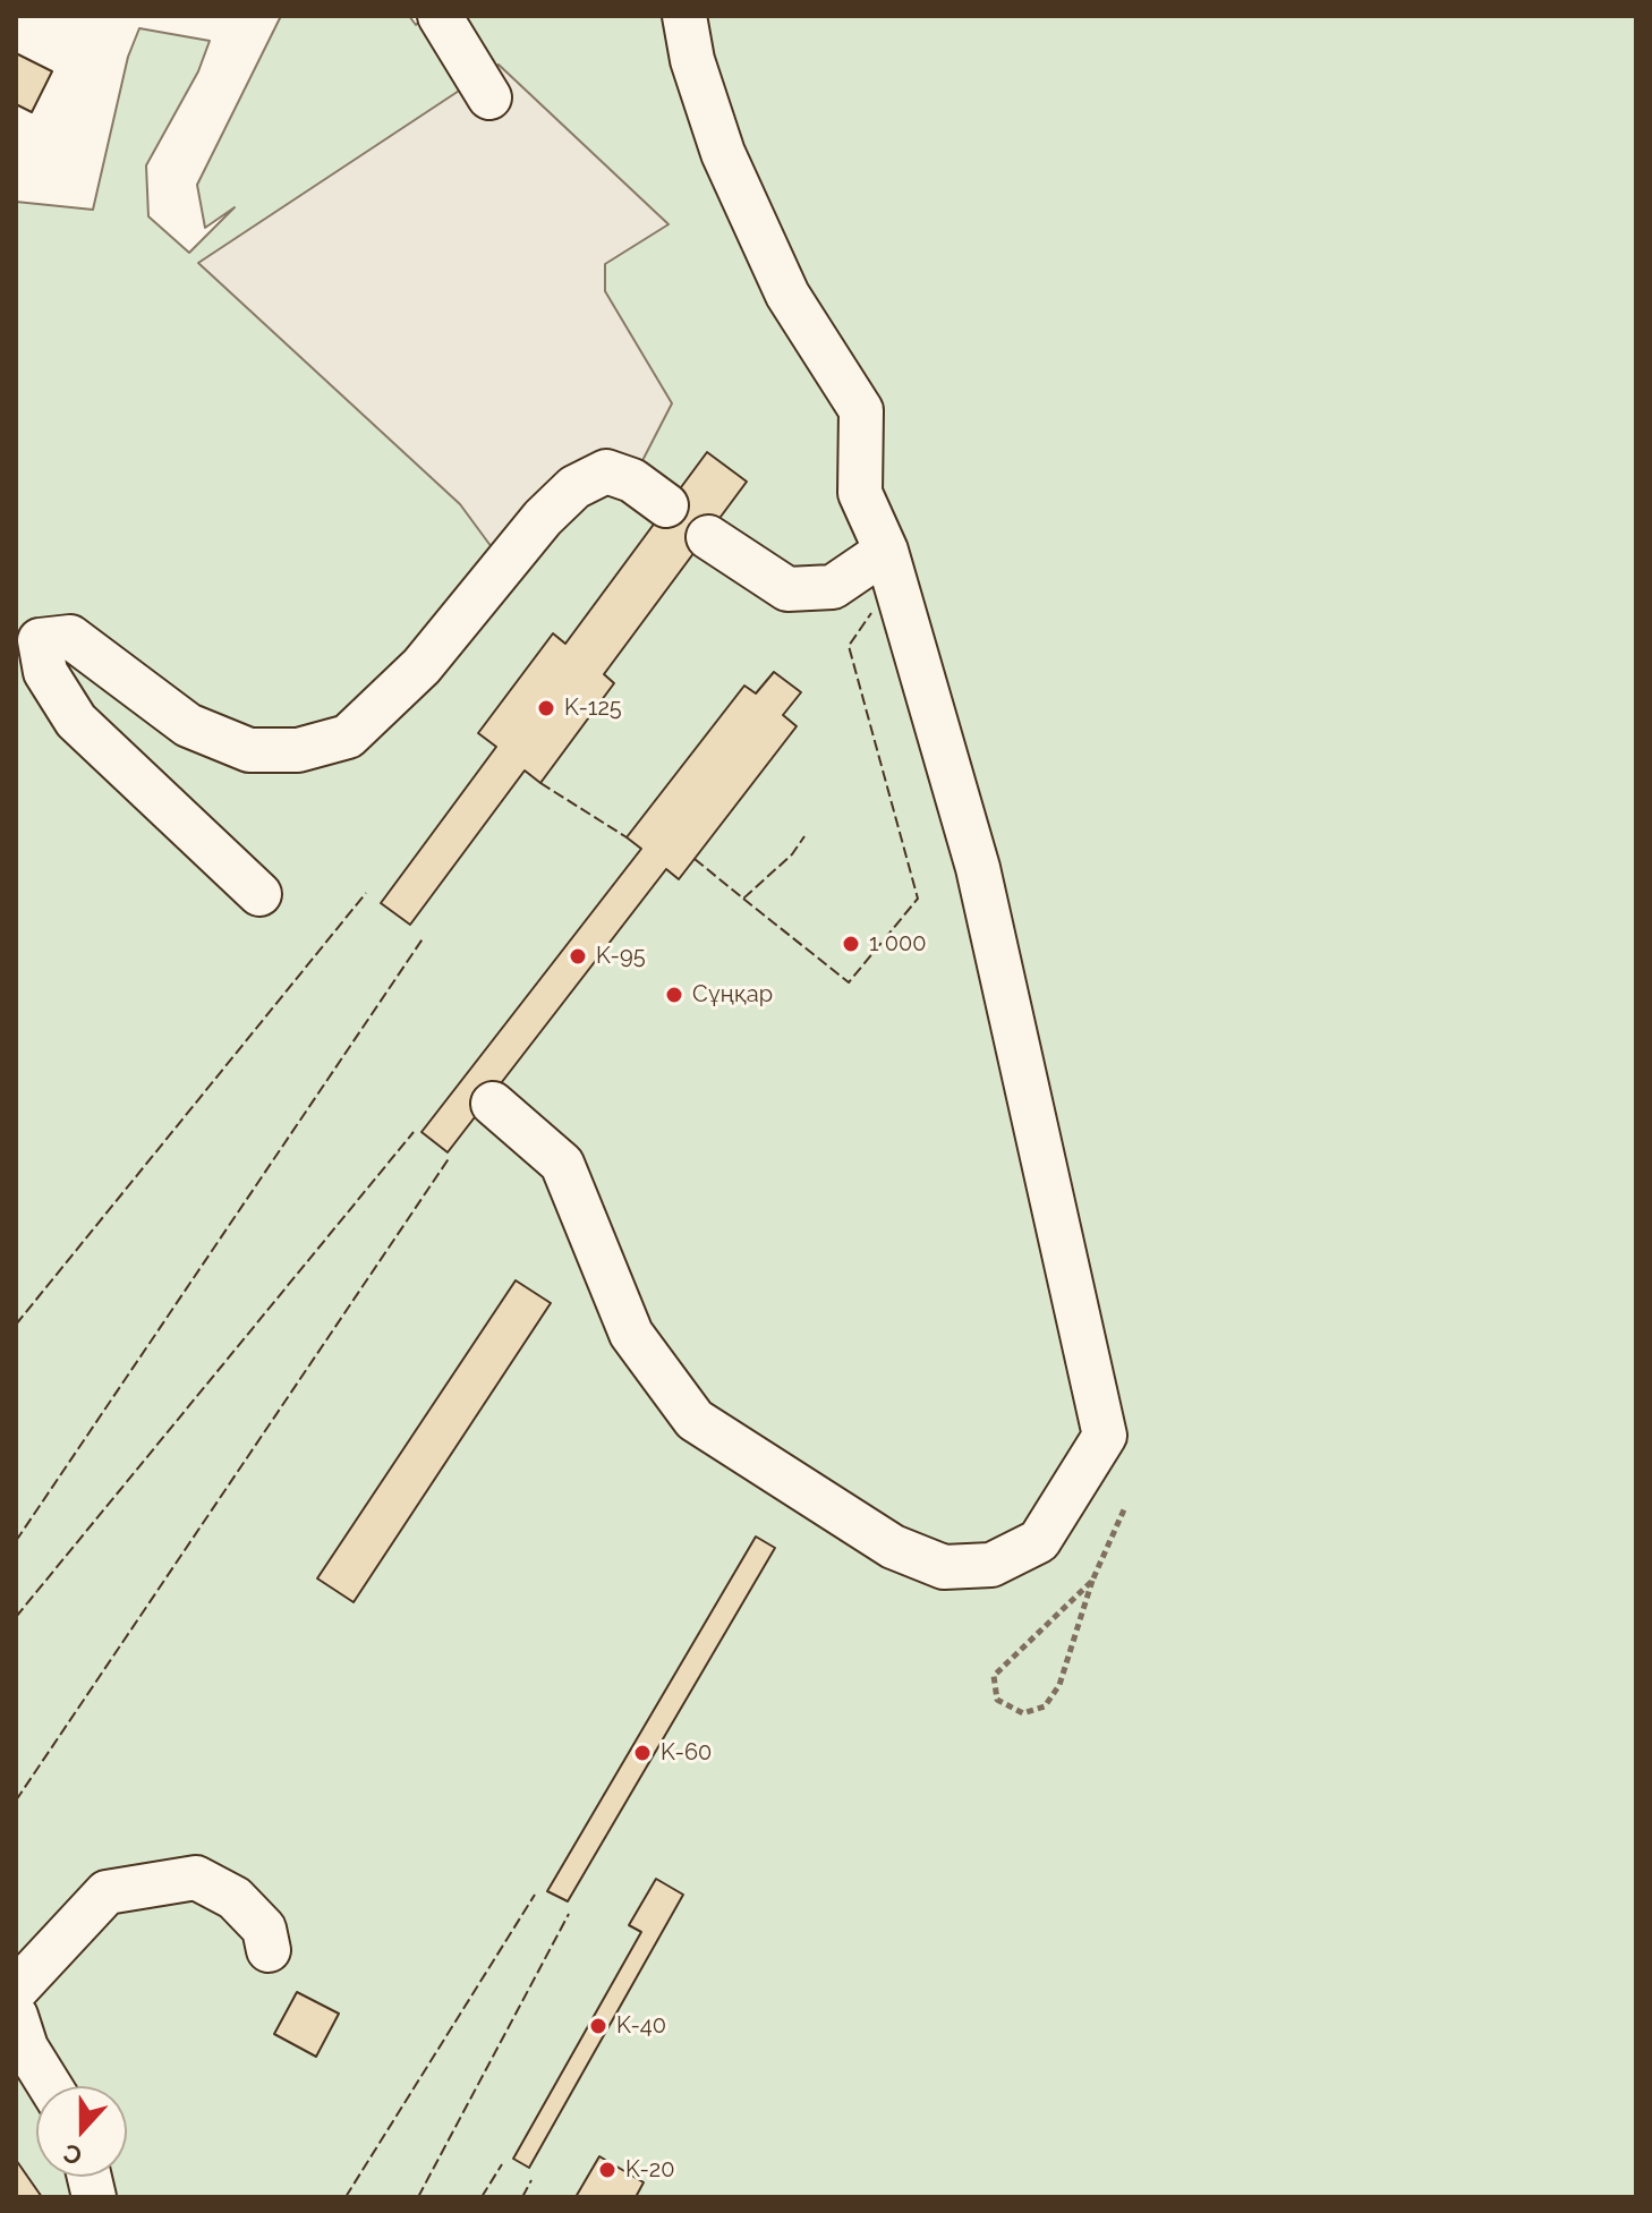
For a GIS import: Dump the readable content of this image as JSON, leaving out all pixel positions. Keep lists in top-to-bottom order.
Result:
{
  "places": [
    "K-125",
    "1 000",
    "K-95",
    "Сұңқар",
    "K-60",
    "K-40",
    "K-20"
  ],
  "north": "bottom"
}
